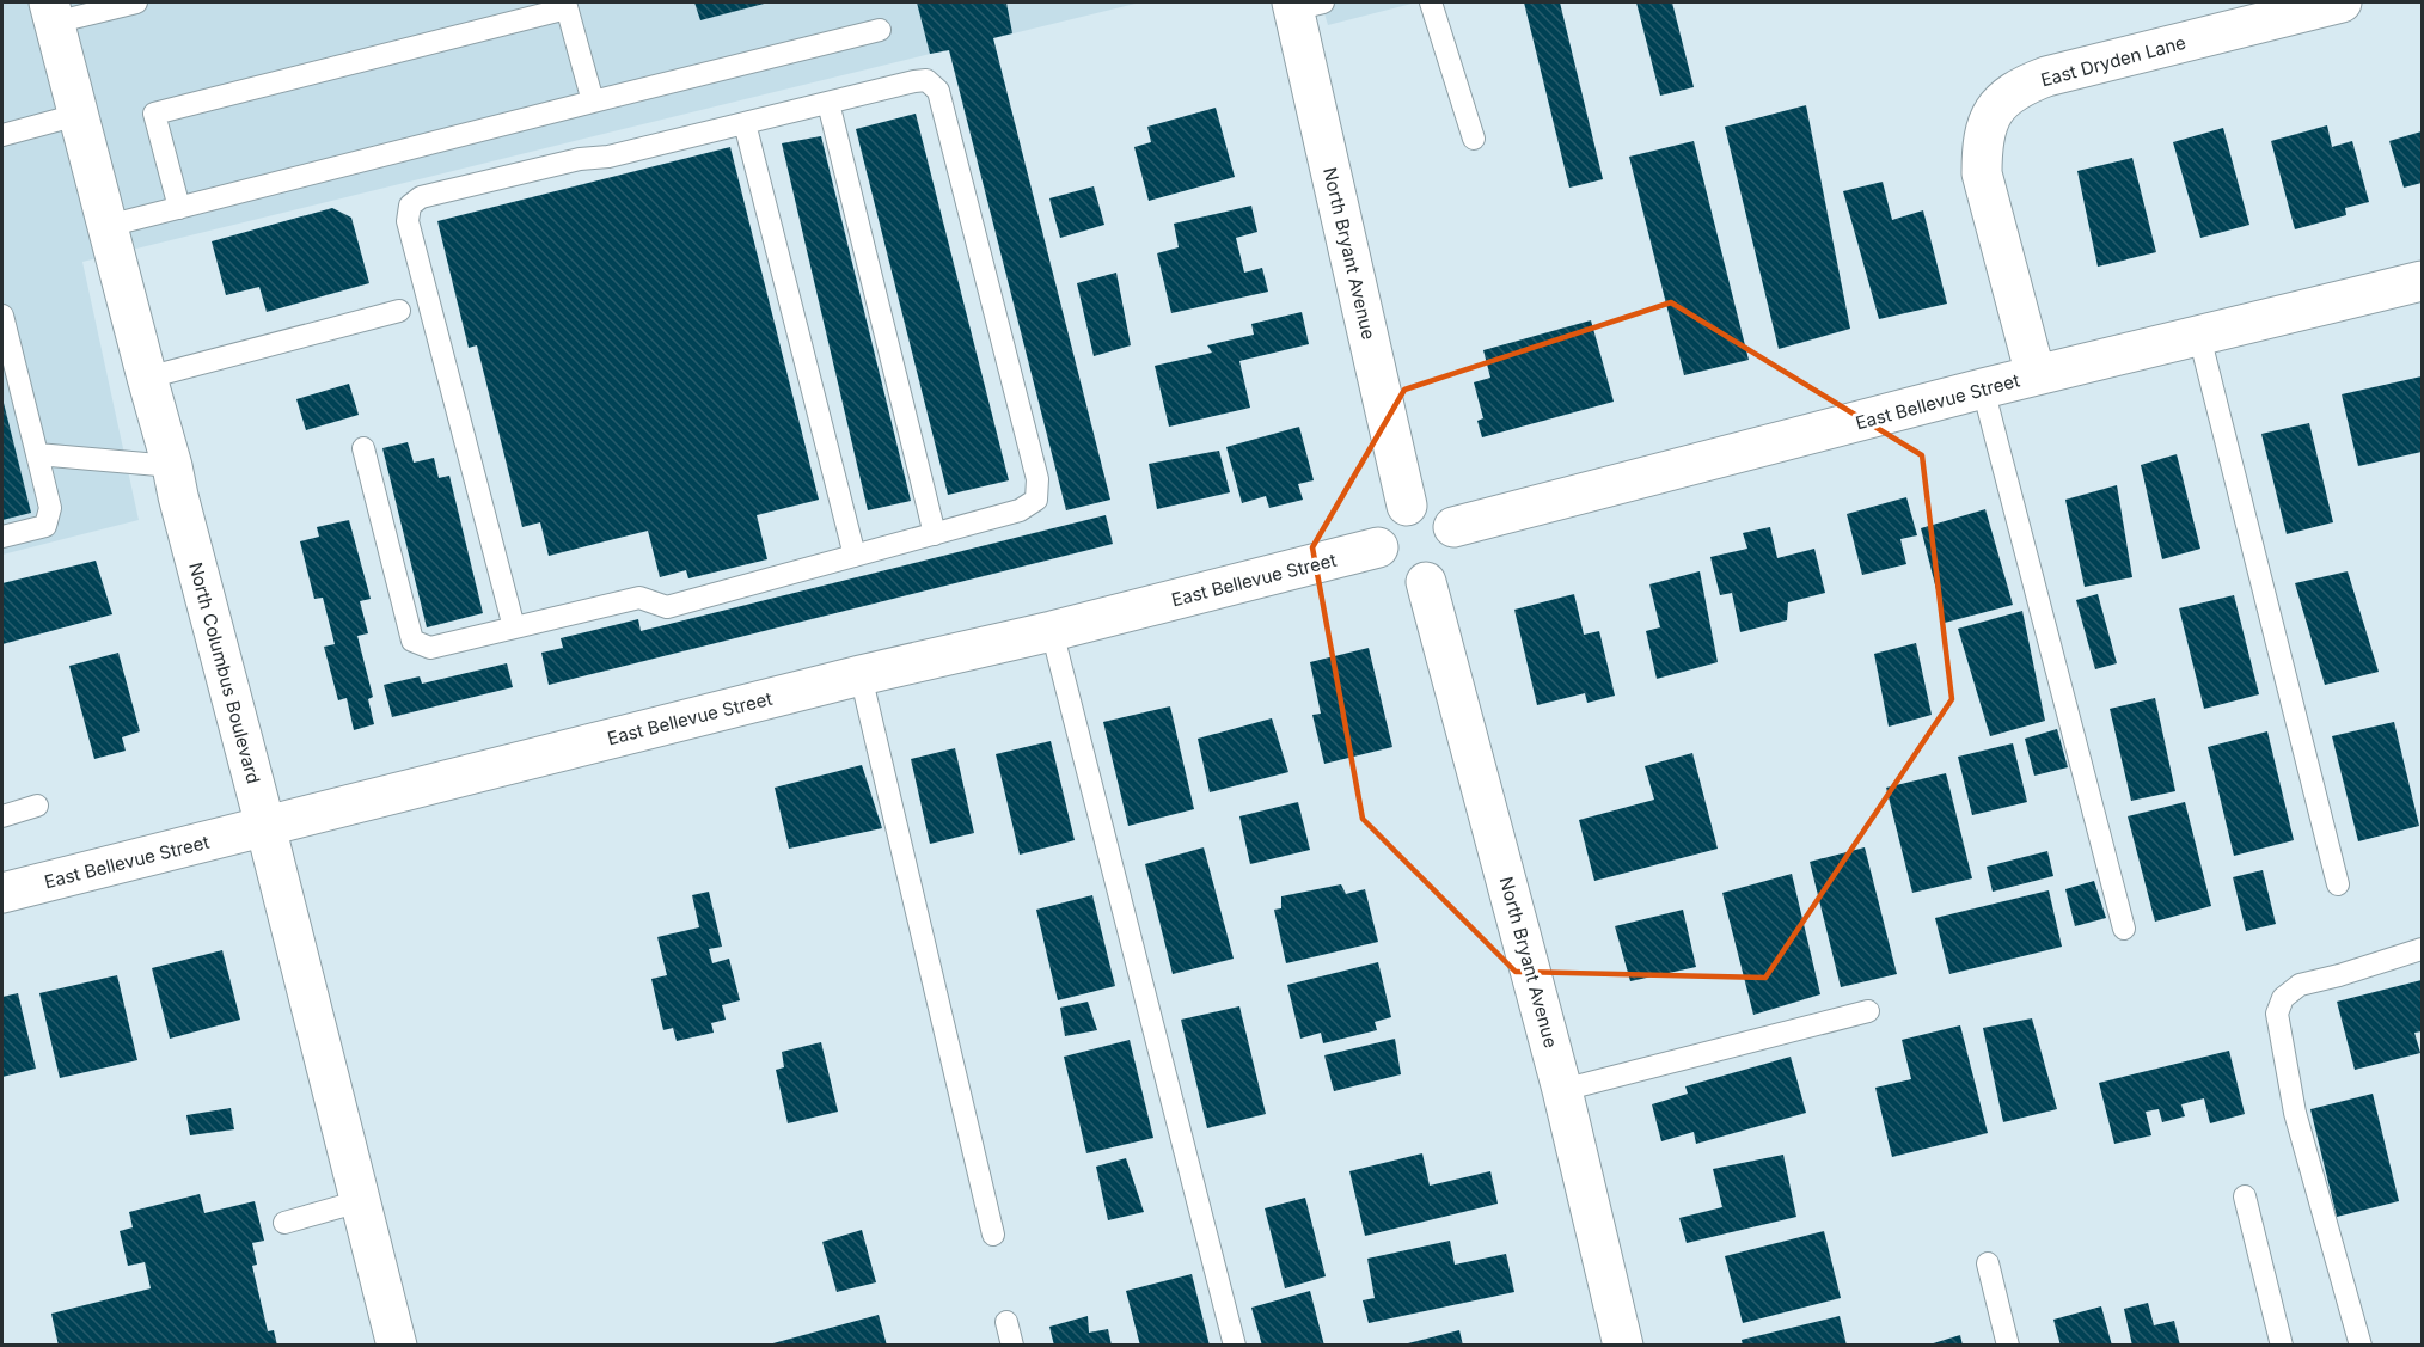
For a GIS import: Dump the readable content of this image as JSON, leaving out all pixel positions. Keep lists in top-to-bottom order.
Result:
{
  "streets": {
    "street": [
      "East Dryden Lane",
      "North Bryant Avenue",
      "East Bellevue Street",
      "North Columbus Boulevard"
    ]
  },
  "crossings": [
    ["East Dryden Lane", "East Bellevue Street"],
    ["North Bryant Avenue", "East Bellevue Street"],
    ["East Bellevue Street", "North Columbus Boulevard"]
  ]
}
